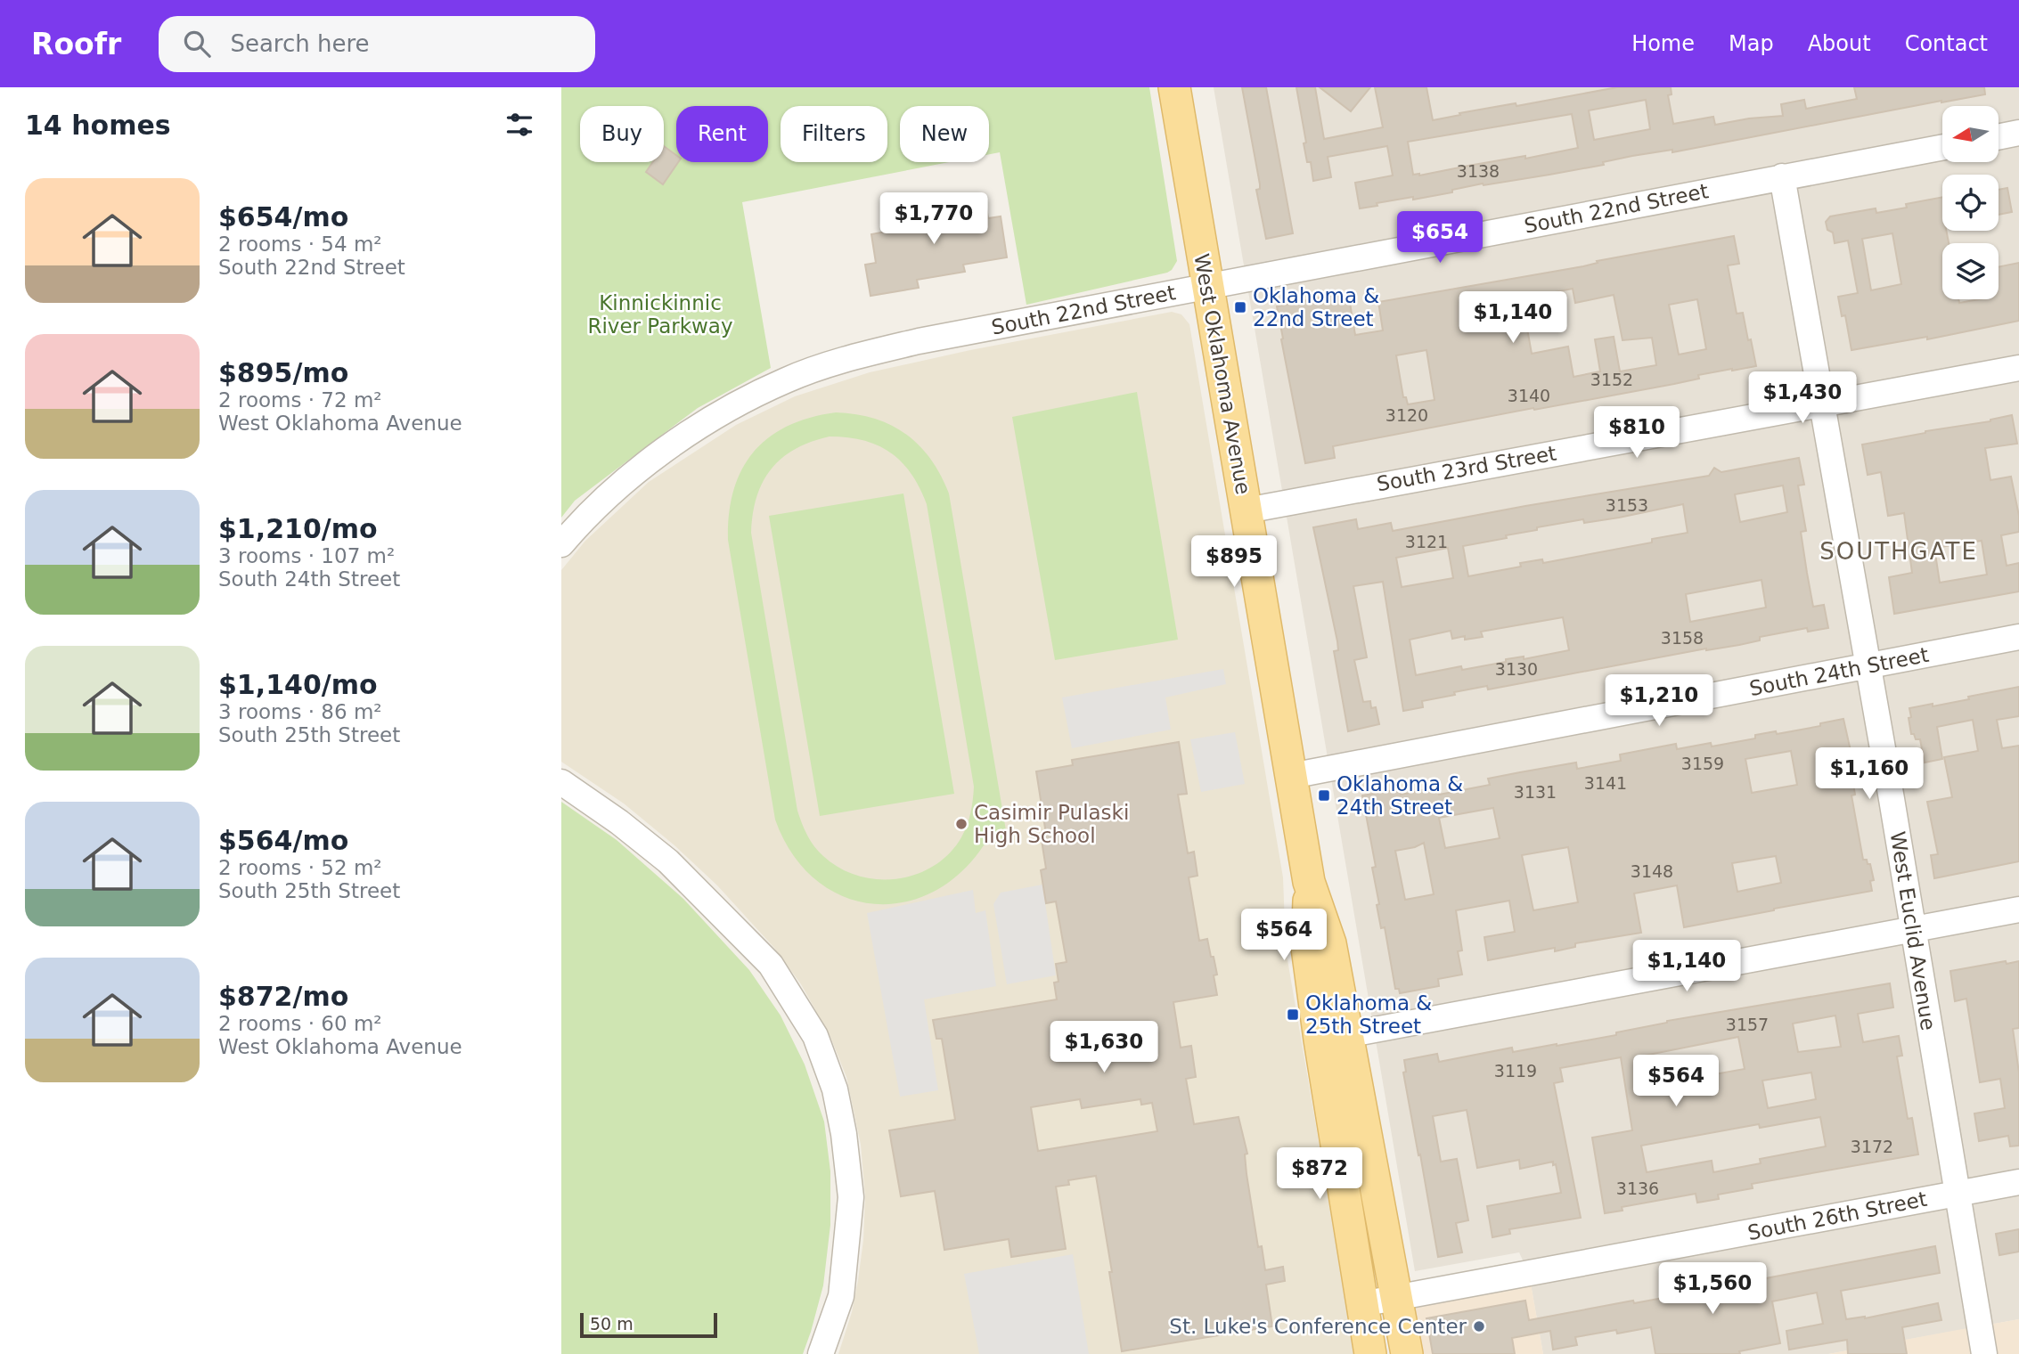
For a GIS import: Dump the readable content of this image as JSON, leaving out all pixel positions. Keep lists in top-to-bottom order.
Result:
{
  "streets": {
    "main road": ["West Oklahoma Avenue"],
    "street": [
      "South 22nd Street",
      "South 23rd Street",
      "South 24th Street",
      "West Euclid Avenue",
      "South 26th Street"
    ]
  },
  "crossings": [
    ["South 22nd Street", "West Oklahoma Avenue"],
    ["South 22nd Street", "West Euclid Avenue"],
    ["West Oklahoma Avenue", "South 23rd Street"],
    ["West Oklahoma Avenue", "South 24th Street"],
    ["West Oklahoma Avenue", "South 26th Street"],
    ["South 23rd Street", "West Euclid Avenue"],
    ["South 24th Street", "West Euclid Avenue"],
    ["West Euclid Avenue", "South 26th Street"]
  ],
  "districts": ["SOUTHGATE"],
  "parks": ["Kinnickinnic River Parkway"],
  "places": {
    "transit": ["Oklahoma & 22nd Street", "Oklahoma & 24th Street", "Oklahoma & 25th Street"],
    "other": ["Casimir Pulaski High School", "St. Luke's Conference Center"]
  },
  "house_numbers": [
    "3138",
    "3152",
    "3140",
    "3120",
    "3153",
    "3121",
    "3158",
    "3130",
    "3159",
    "3141",
    "3131",
    "3148",
    "3157",
    "3119",
    "3172",
    "3136"
  ],
  "scale_bar": "50 m",
  "north": "left",
  "page": {
    "header": "Roofr",
    "search": "Search here",
    "nav": [
      "Home",
      "Map",
      "About",
      "Contact"
    ],
    "heading": "14 homes",
    "chip": [
      "Buy",
      "Rent",
      "Filters",
      "New"
    ],
    "list": [
      {
        "name": "$654/mo",
        "note": "2 rooms · 54 m² · South 22nd Street"
      },
      {
        "name": "$895/mo",
        "note": "2 rooms · 72 m² · West Oklahoma Avenue"
      },
      {
        "name": "$1,210/mo",
        "note": "3 rooms · 107 m² · South 24th Street"
      },
      {
        "name": "$1,140/mo",
        "note": "3 rooms · 86 m² · South 25th Street"
      },
      {
        "name": "$564/mo",
        "note": "2 rooms · 52 m² · South 25th Street"
      },
      {
        "name": "$872/mo",
        "note": "2 rooms · 60 m² · West Oklahoma Avenue"
      }
    ],
    "price": [
      "$1,770",
      "$654",
      "$1,140",
      "$1,430",
      "$810",
      "$895",
      "$1,210",
      "$1,160",
      "$564",
      "$1,140",
      "$1,630",
      "$564",
      "$872",
      "$1,560"
    ],
    "scale": "50 m"
  }
}
